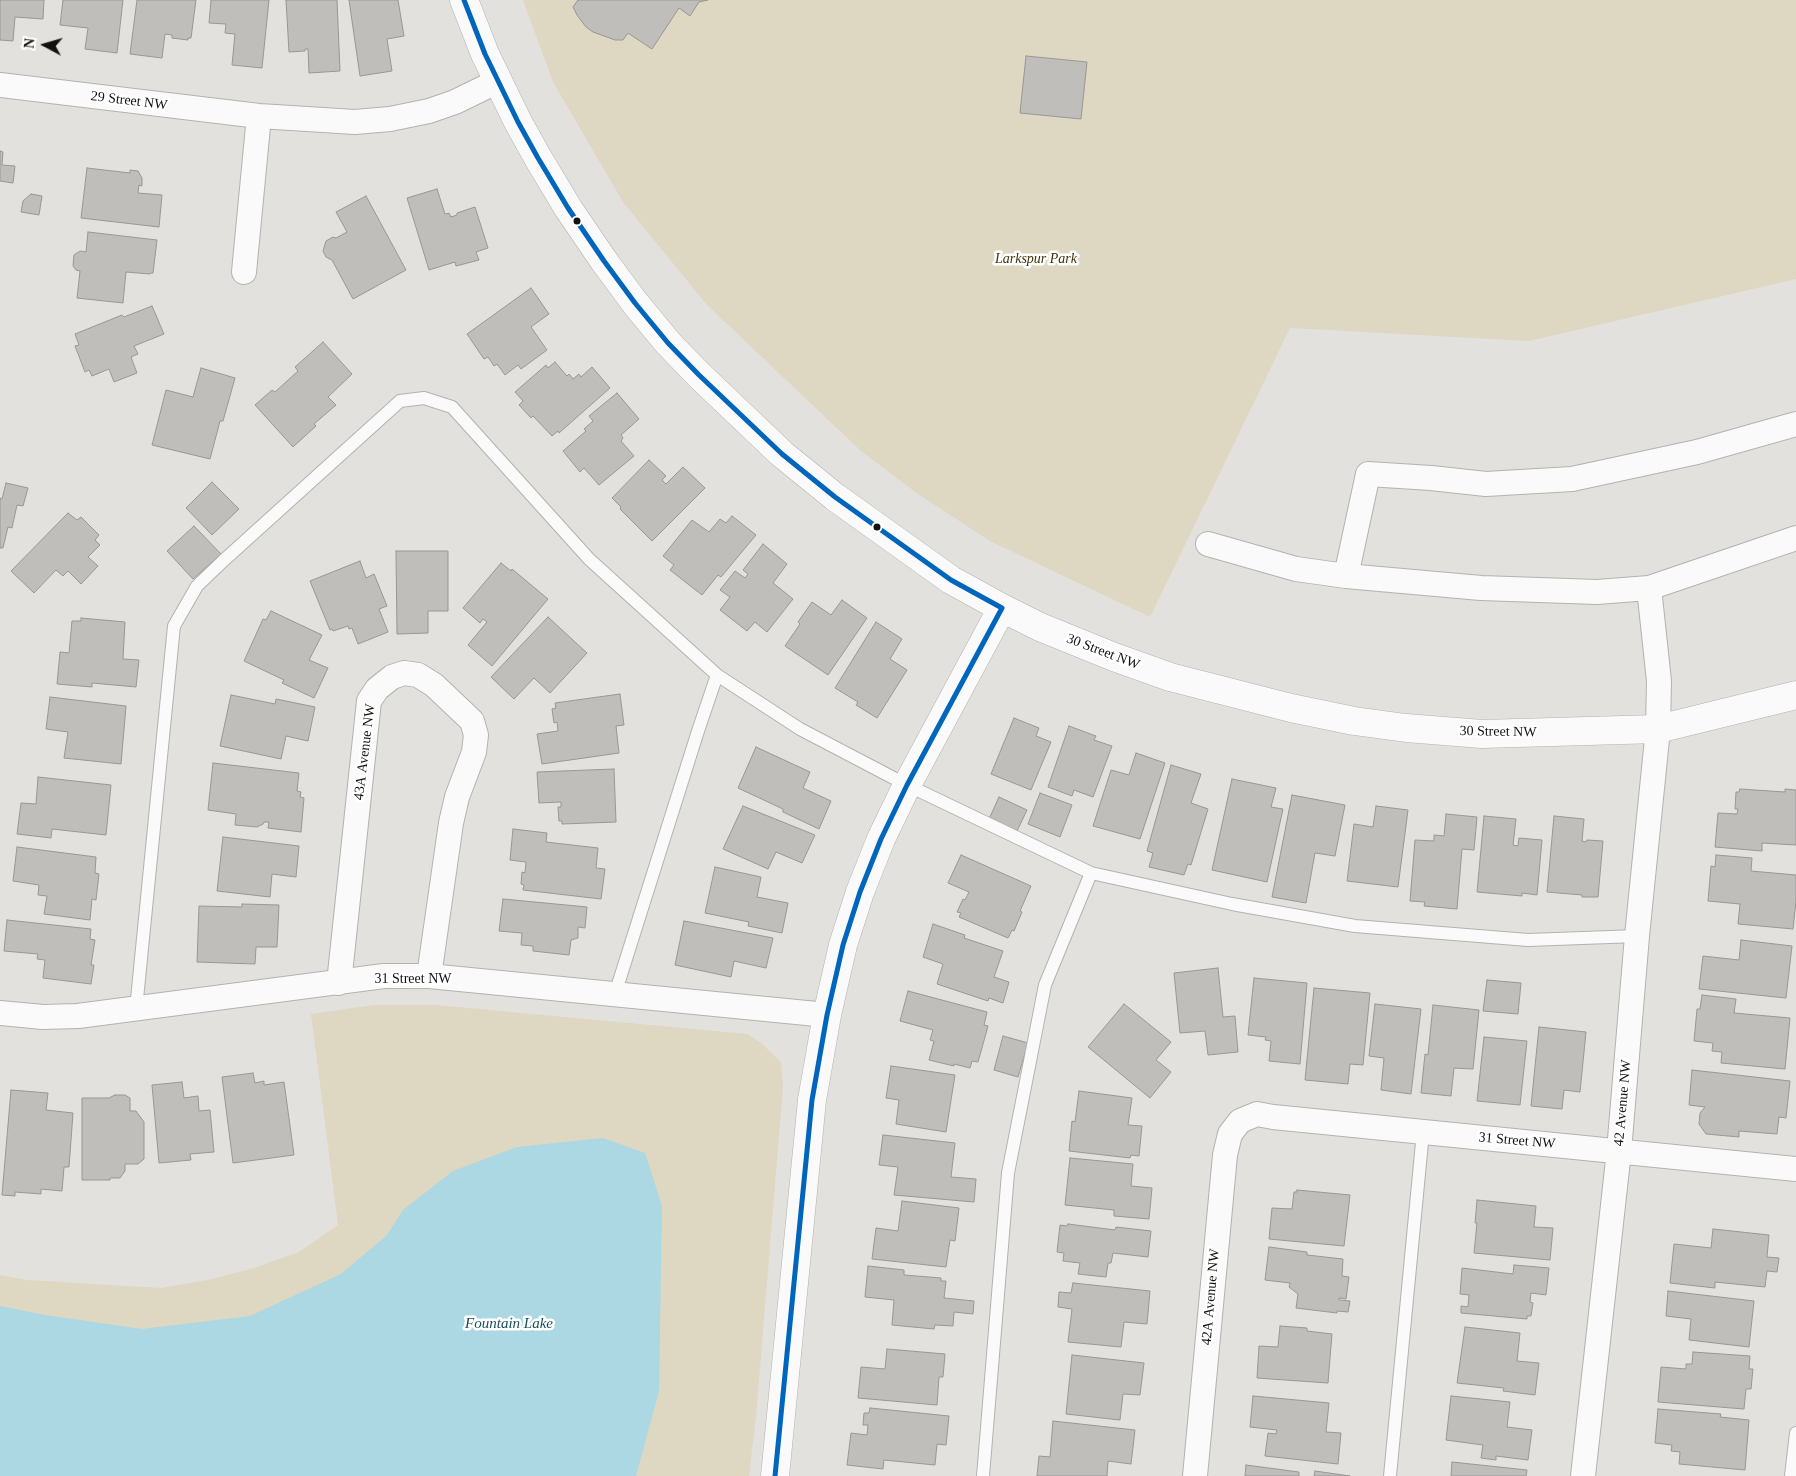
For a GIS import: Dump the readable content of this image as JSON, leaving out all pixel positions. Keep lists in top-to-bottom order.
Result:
{
  "streets": {
    "street": [
      "29 Street NW",
      "30 Street NW",
      "43A Avenue NW",
      "31 Street NW",
      "42 Avenue NW",
      "42A Avenue NW"
    ]
  },
  "crossings": [
    ["29 Street NW", "30 Street NW"],
    ["30 Street NW", "42 Avenue NW"],
    ["43A Avenue NW", "31 Street NW"],
    ["31 Street NW", "42 Avenue NW"],
    ["31 Street NW", "42A Avenue NW"]
  ],
  "water": ["Fountain Lake"],
  "parks": ["Larkspur Park"],
  "north": "left"
}
